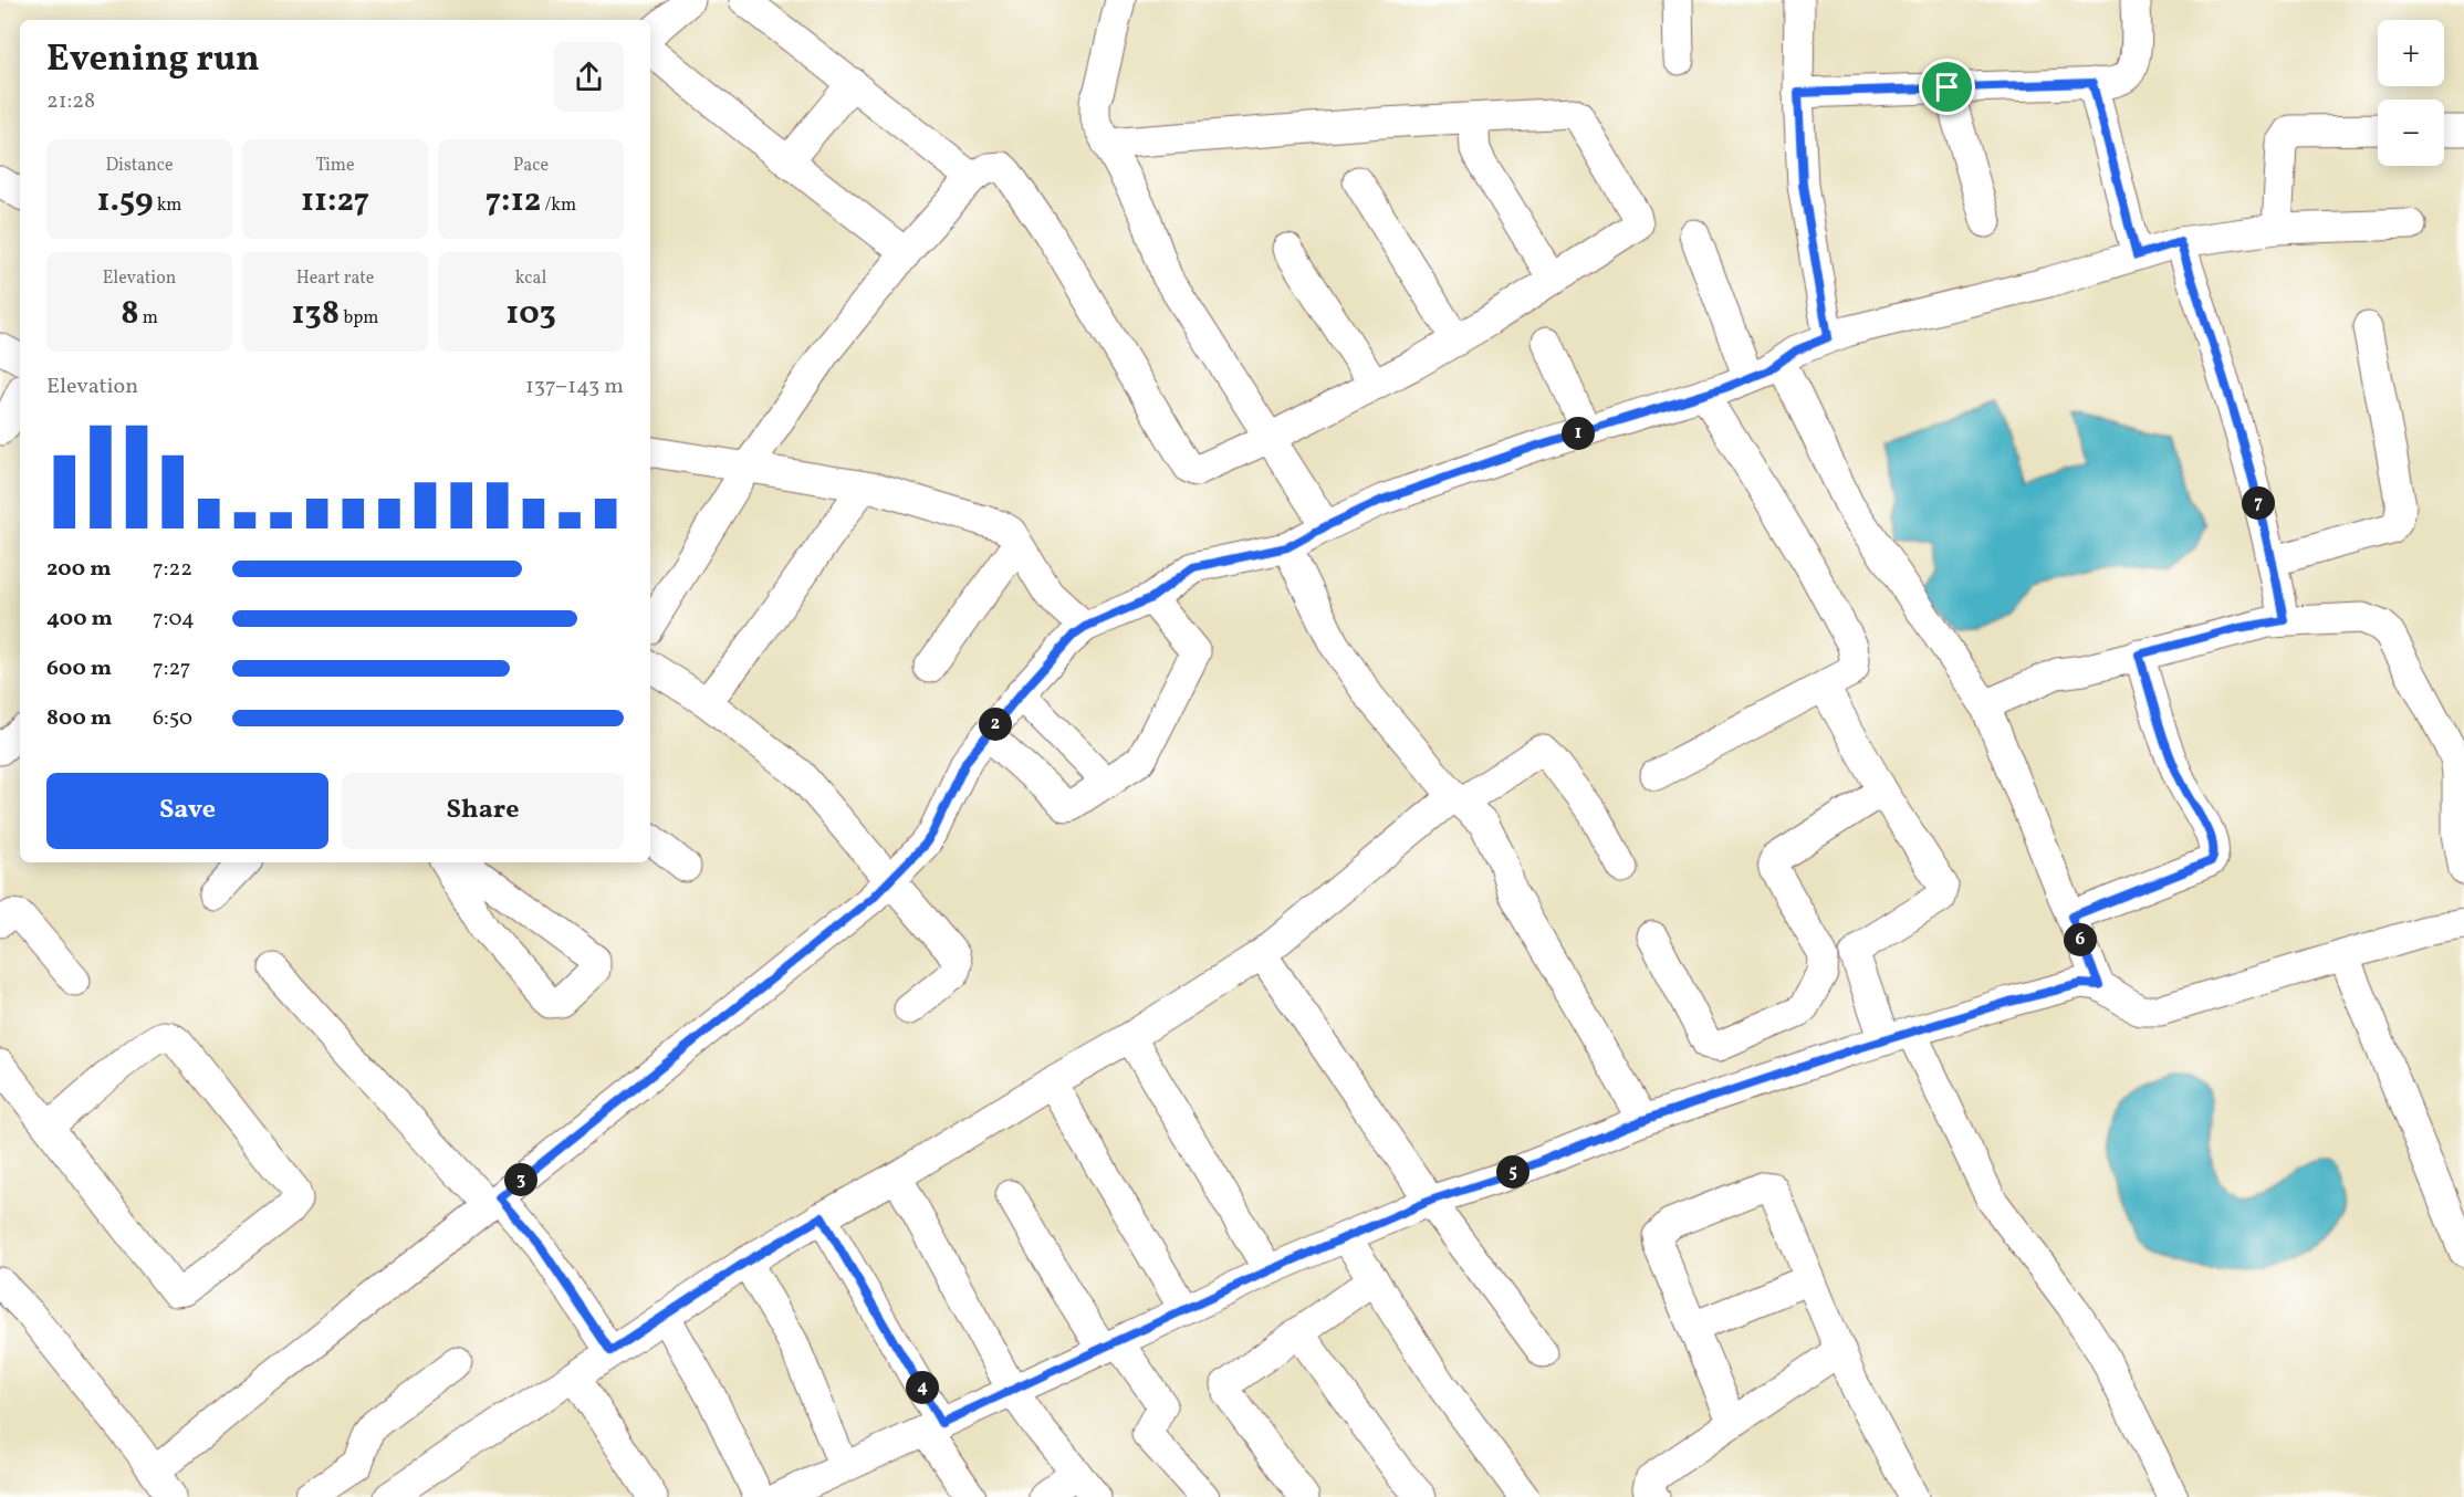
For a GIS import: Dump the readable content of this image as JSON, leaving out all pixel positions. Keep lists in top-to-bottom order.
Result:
{
  "page": {
    "map_buttons": ["+", "−"],
    "heading": ["Evening run", "21:28"],
    "stats": [
      ["Distance", "1.59 km"],
      ["Time", "11:27"],
      ["Pace", "7:12 /km"],
      ["Elevation", "8 m"],
      ["Heart rate", "138 bpm"],
      ["kcal", "103"]
    ],
    "chart": ["Elevation", "137–143 m"],
    "pins": [
      "1",
      "7",
      "2",
      "6",
      "5",
      "3",
      "4"
    ],
    "list": [
      {
        "name": "200 m",
        "note": "7:22"
      },
      {
        "name": "400 m",
        "note": "7:04"
      },
      {
        "name": "600 m",
        "note": "7:27"
      },
      {
        "name": "800 m",
        "note": "6:50"
      }
    ],
    "buttons": ["Save", "Share"]
  }
}
